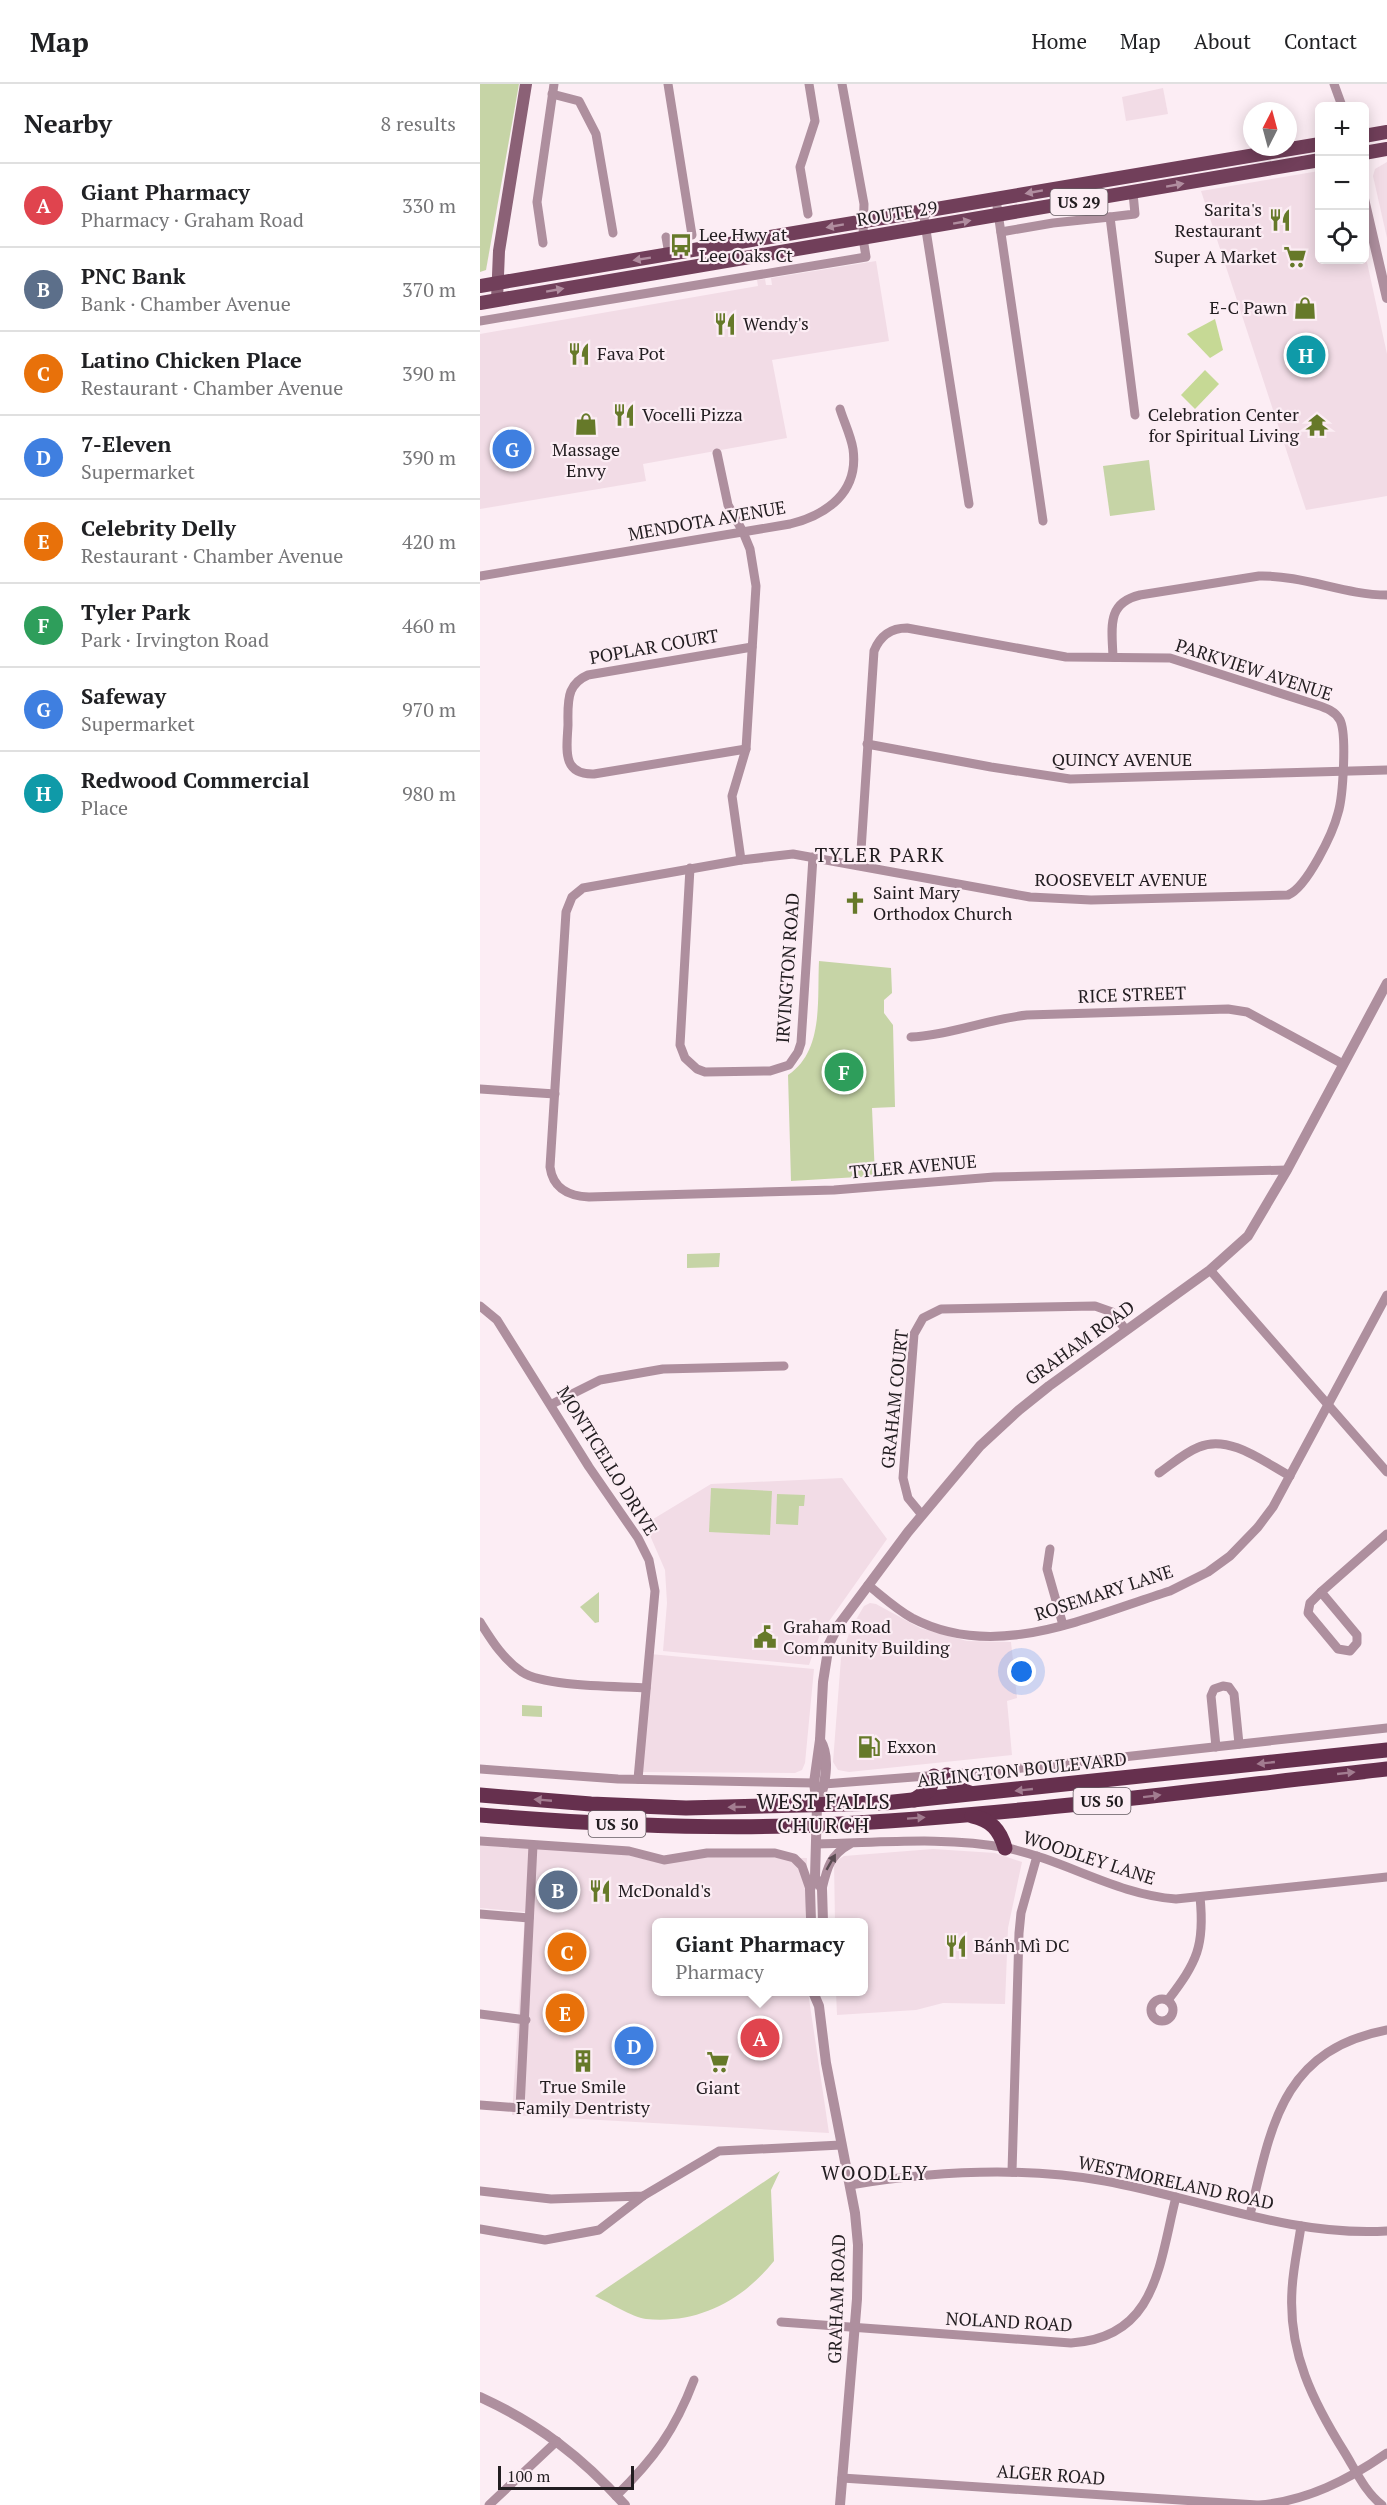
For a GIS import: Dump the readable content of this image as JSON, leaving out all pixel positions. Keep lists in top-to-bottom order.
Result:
{
  "streets": {
    "highway": ["ARLINGTON BOULEVARD", "US 50"],
    "main road": ["US 29", "ROUTE 29"],
    "street": [
      "MENDOTA AVENUE",
      "POPLAR COURT",
      "PARKVIEW AVENUE",
      "QUINCY AVENUE",
      "ROOSEVELT AVENUE",
      "IRVINGTON ROAD",
      "RICE STREET",
      "TYLER AVENUE",
      "GRAHAM ROAD",
      "GRAHAM COURT",
      "MONTICELLO DRIVE",
      "ROSEMARY LANE",
      "WOODLEY LANE",
      "WESTMORELAND ROAD",
      "NOLAND ROAD",
      "ALGER ROAD"
    ]
  },
  "crossings": [
    ["PARKVIEW AVENUE", "QUINCY AVENUE"],
    ["PARKVIEW AVENUE", "ROOSEVELT AVENUE"],
    ["QUINCY AVENUE", "ROOSEVELT AVENUE"],
    ["ROOSEVELT AVENUE", "IRVINGTON ROAD"],
    ["ROOSEVELT AVENUE", "TYLER AVENUE"],
    ["RICE STREET", "GRAHAM ROAD"],
    ["TYLER AVENUE", "GRAHAM ROAD"],
    ["GRAHAM ROAD", "GRAHAM COURT"],
    ["GRAHAM ROAD", "ROSEMARY LANE"],
    ["GRAHAM ROAD", "ARLINGTON BOULEVARD"],
    ["GRAHAM ROAD", "WOODLEY LANE"],
    ["GRAHAM ROAD", "WESTMORELAND ROAD"],
    ["GRAHAM ROAD", "NOLAND ROAD"],
    ["GRAHAM ROAD", "ALGER ROAD"],
    ["WESTMORELAND ROAD", "NOLAND ROAD"]
  ],
  "districts": ["TYLER PARK", "WEST FALLS CHURCH", "WOODLEY"],
  "places": {
    "restaurant": [
      "Sarita's Restaurant",
      "Wendy's",
      "Fava Pot",
      "Vocelli Pizza",
      "McDonald's",
      "Bánh Mì DC"
    ],
    "bus stop": ["Lee Hwy at Lee Oaks Ct"],
    "supermarket": ["Super A Market", "Giant"],
    "shop": ["E-C Pawn", "Massage Envy"],
    "temple": ["Celebration Center for Spiritual Living"],
    "church": ["Saint Mary Orthodox Church"],
    "public building": ["Graham Road Community Building"],
    "fuel station": ["Exxon"],
    "building": ["True Smile Family Dentristy"]
  },
  "scale_bar": "100 m",
  "north": "top",
  "page": {
    "header": "Map",
    "nav": [
      "Home",
      "Map",
      "About",
      "Contact"
    ],
    "heading": ["Nearby", "8 results"],
    "map_buttons": ["+", "−"],
    "list": [
      {
        "mark": "A",
        "name": "Giant Pharmacy",
        "note": "Pharmacy · Graham Road",
        "value": "330 m"
      },
      {
        "mark": "B",
        "name": "PNC Bank",
        "note": "Bank · Chamber Avenue",
        "value": "370 m"
      },
      {
        "mark": "C",
        "name": "Latino Chicken Place",
        "note": "Restaurant · Chamber Avenue",
        "value": "390 m"
      },
      {
        "mark": "D",
        "name": "7-Eleven",
        "note": "Supermarket",
        "value": "390 m"
      },
      {
        "mark": "E",
        "name": "Celebrity Delly",
        "note": "Restaurant · Chamber Avenue",
        "value": "420 m"
      },
      {
        "mark": "F",
        "name": "Tyler Park",
        "note": "Park · Irvington Road",
        "value": "460 m"
      },
      {
        "mark": "G",
        "name": "Safeway",
        "note": "Supermarket",
        "value": "970 m"
      },
      {
        "mark": "H",
        "name": "Redwood Commercial",
        "note": "Place",
        "value": "980 m"
      }
    ],
    "pins": [
      "H",
      "G",
      "F",
      "B",
      "C",
      "E",
      "A",
      "D"
    ],
    "popup": ["Giant Pharmacy", "Pharmacy"],
    "scale": "100 m"
  }
}
